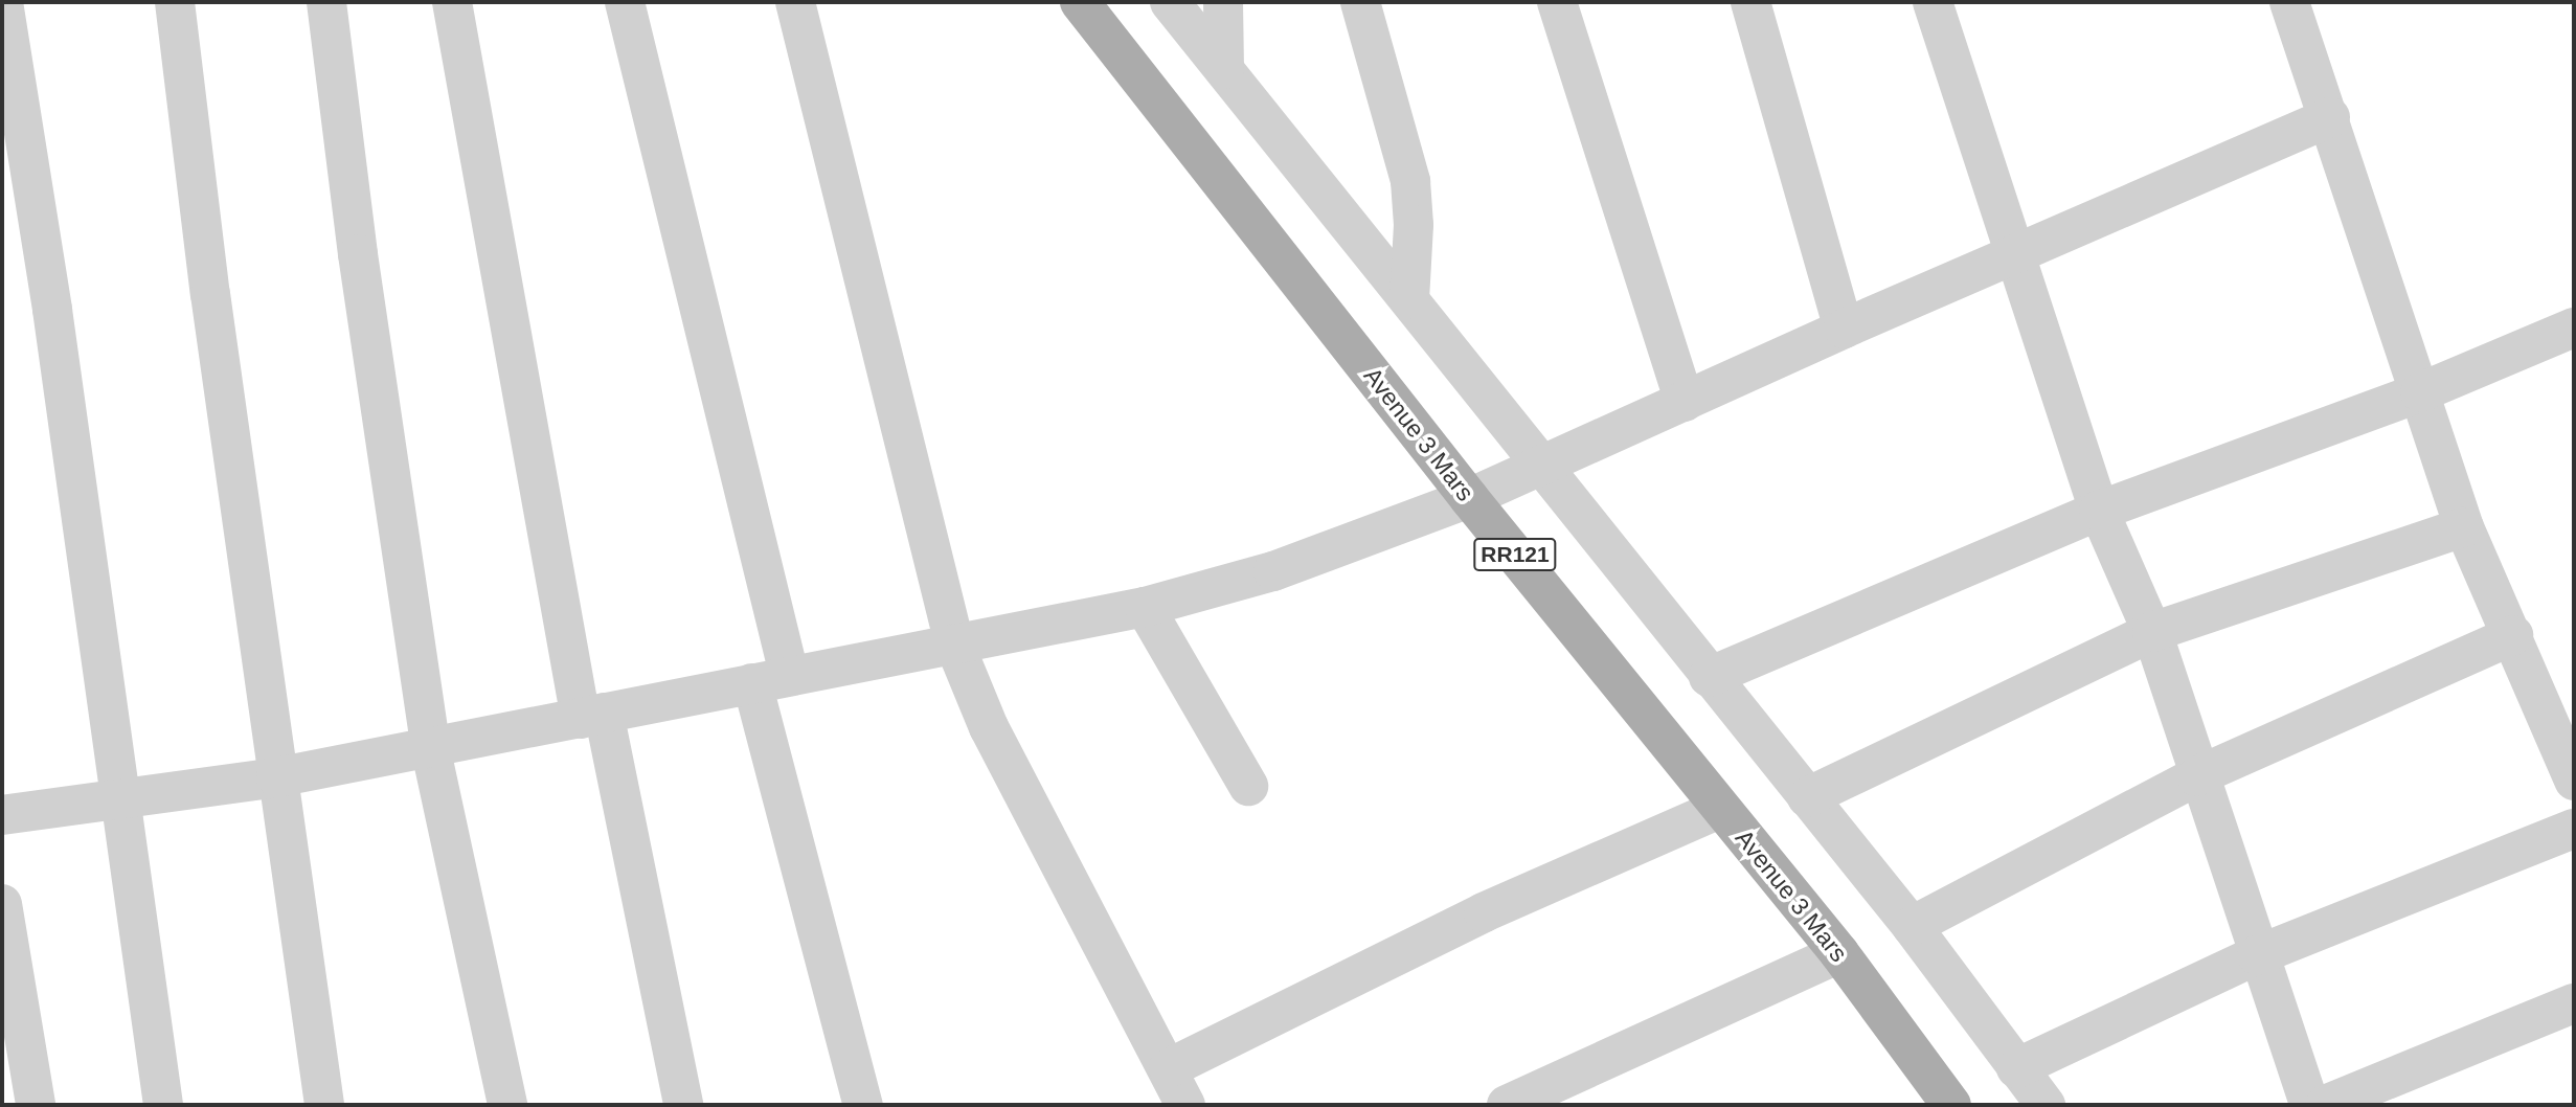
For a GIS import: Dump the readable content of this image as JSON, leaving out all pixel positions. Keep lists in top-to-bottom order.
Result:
{
  "streets": {
    "main road": ["Avenue 3 Mars", "RR121"]
  }
}
